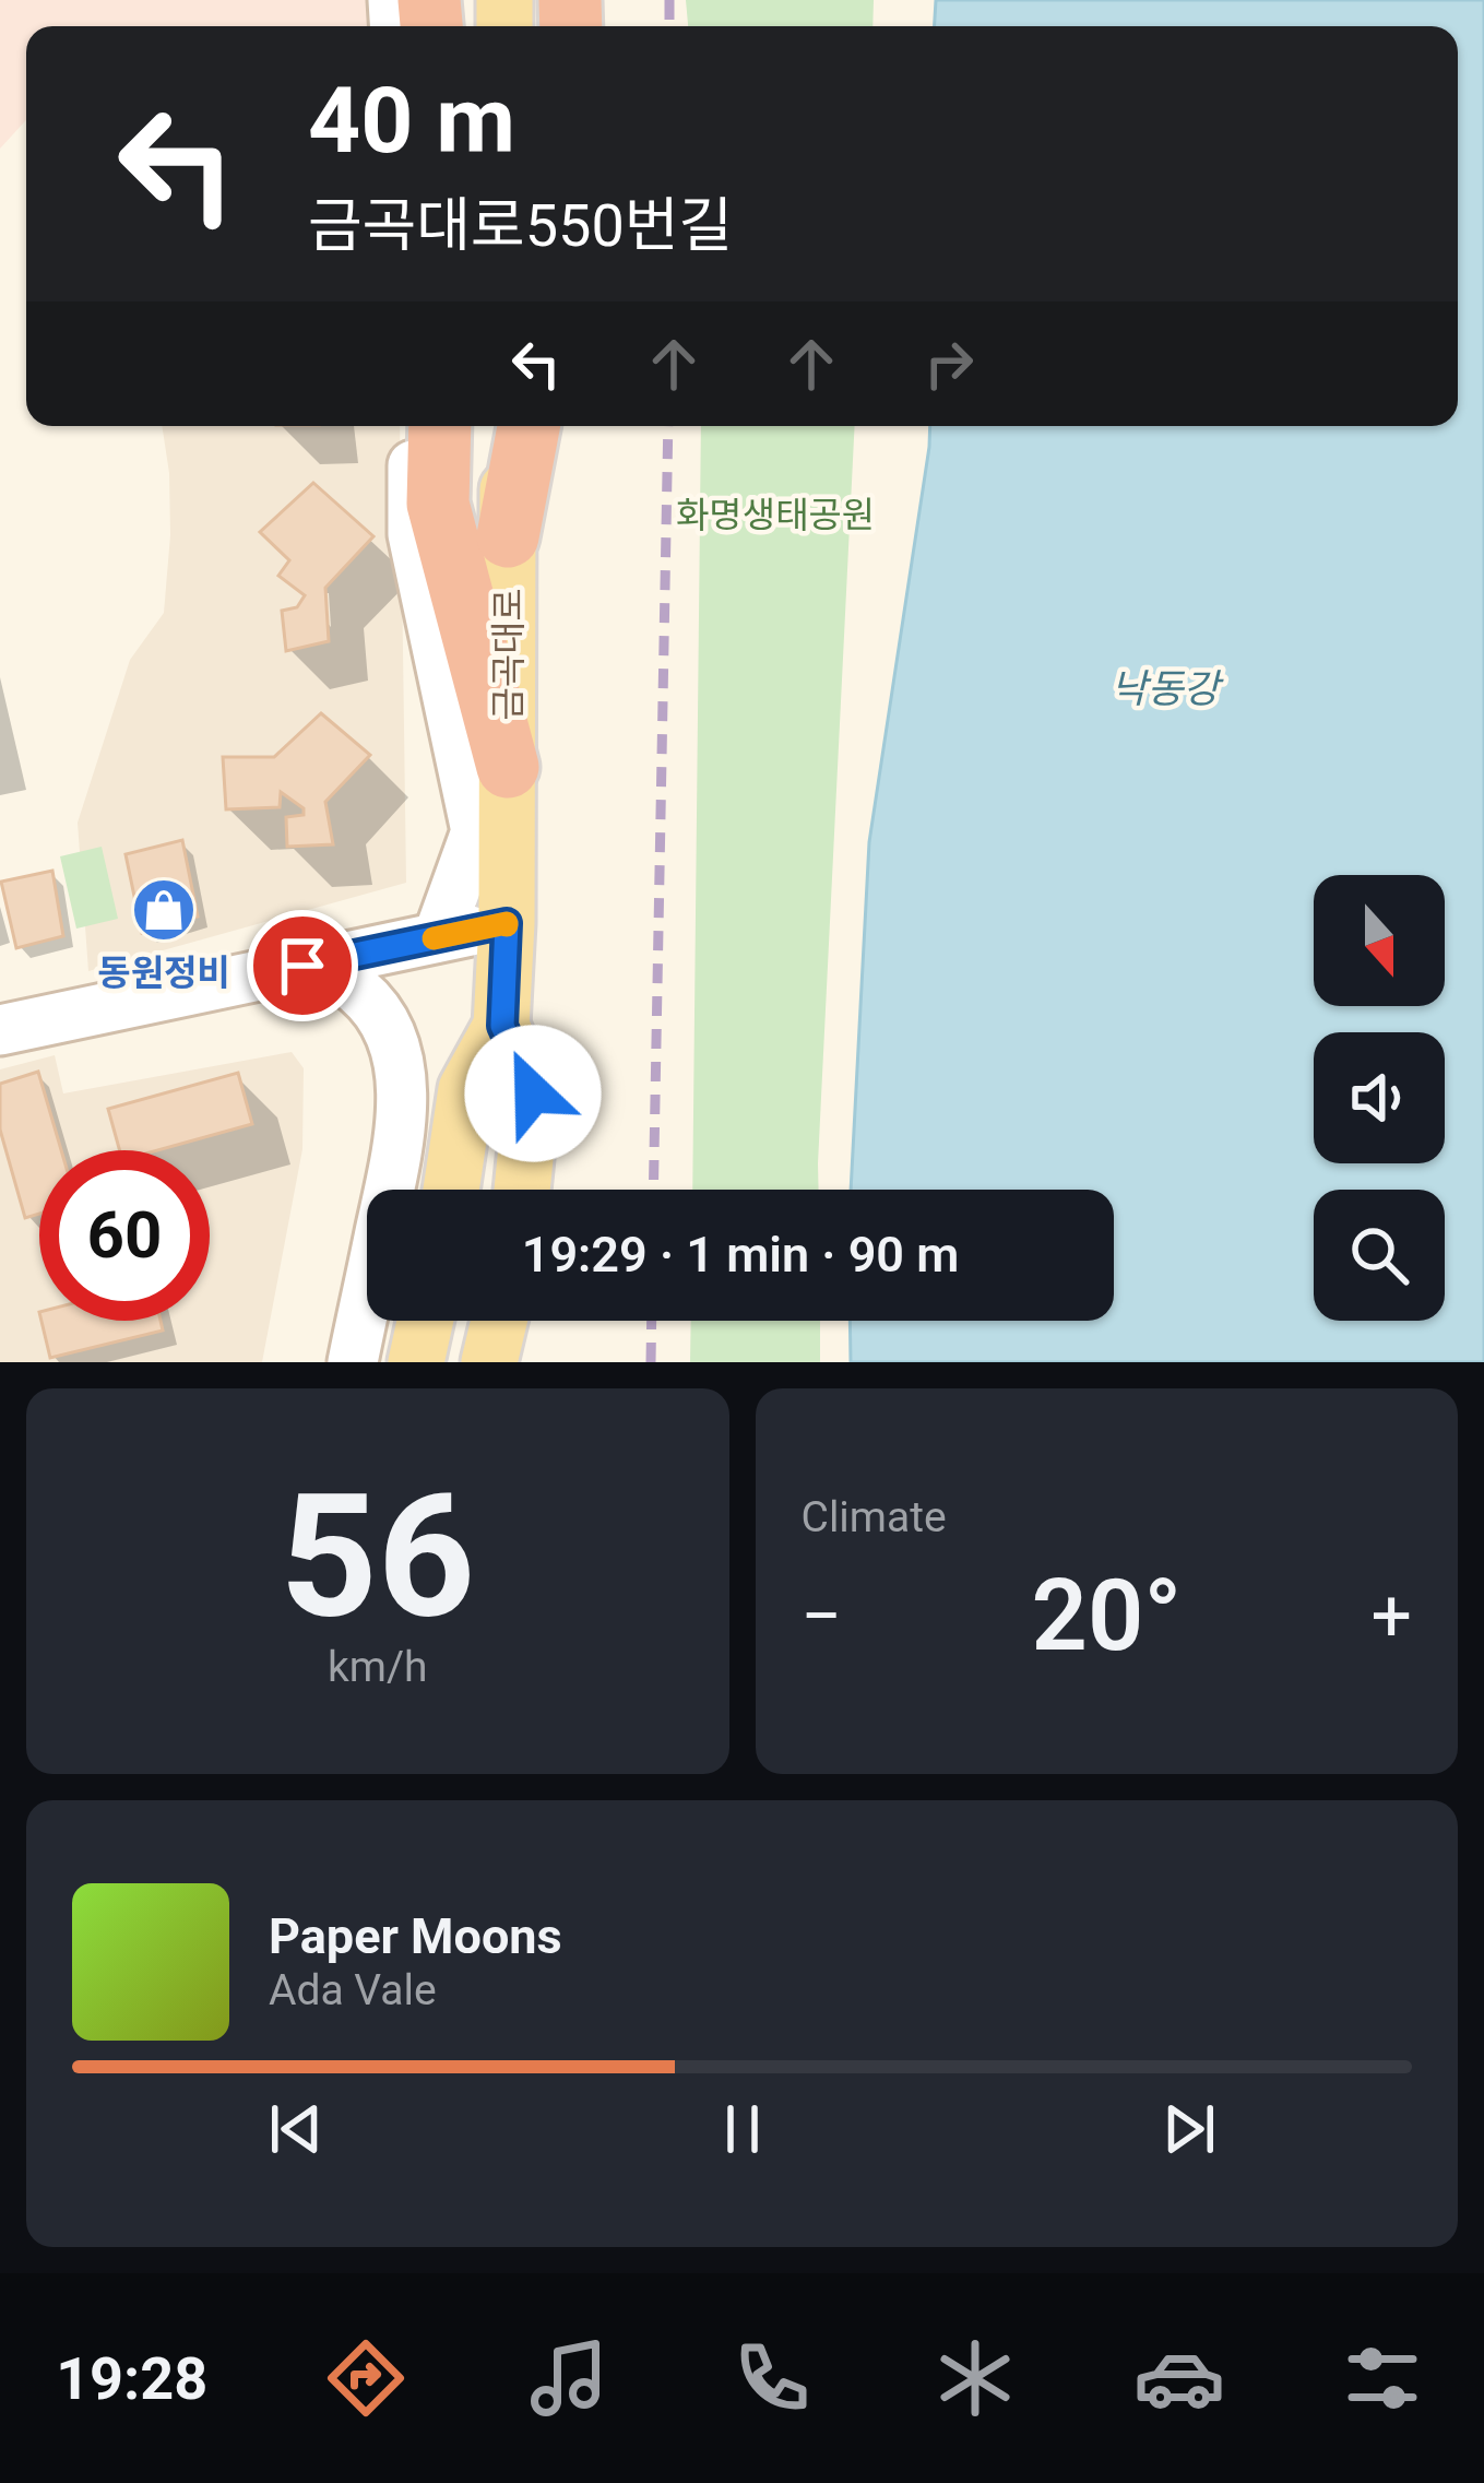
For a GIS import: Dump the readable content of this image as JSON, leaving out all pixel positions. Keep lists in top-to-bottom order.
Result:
{
  "streets": {
    "main road": ["금곡대로"]
  },
  "water": ["낙동강"],
  "parks": ["화명생태공원"],
  "places": {
    "shop": ["동원정비"]
  },
  "north": "bottom",
  "page": {
    "turn": ["40 m", "금곡대로550번길"],
    "limit": "60",
    "trip": "19:29 · 1 min · 90 m",
    "tile": [
      ["56", "km/h"],
      "Climate"
    ],
    "heat": ["−", "20°", "+"],
    "song": ["Paper Moons", "Ada Vale"],
    "tabs": "19:28"
  }
}
